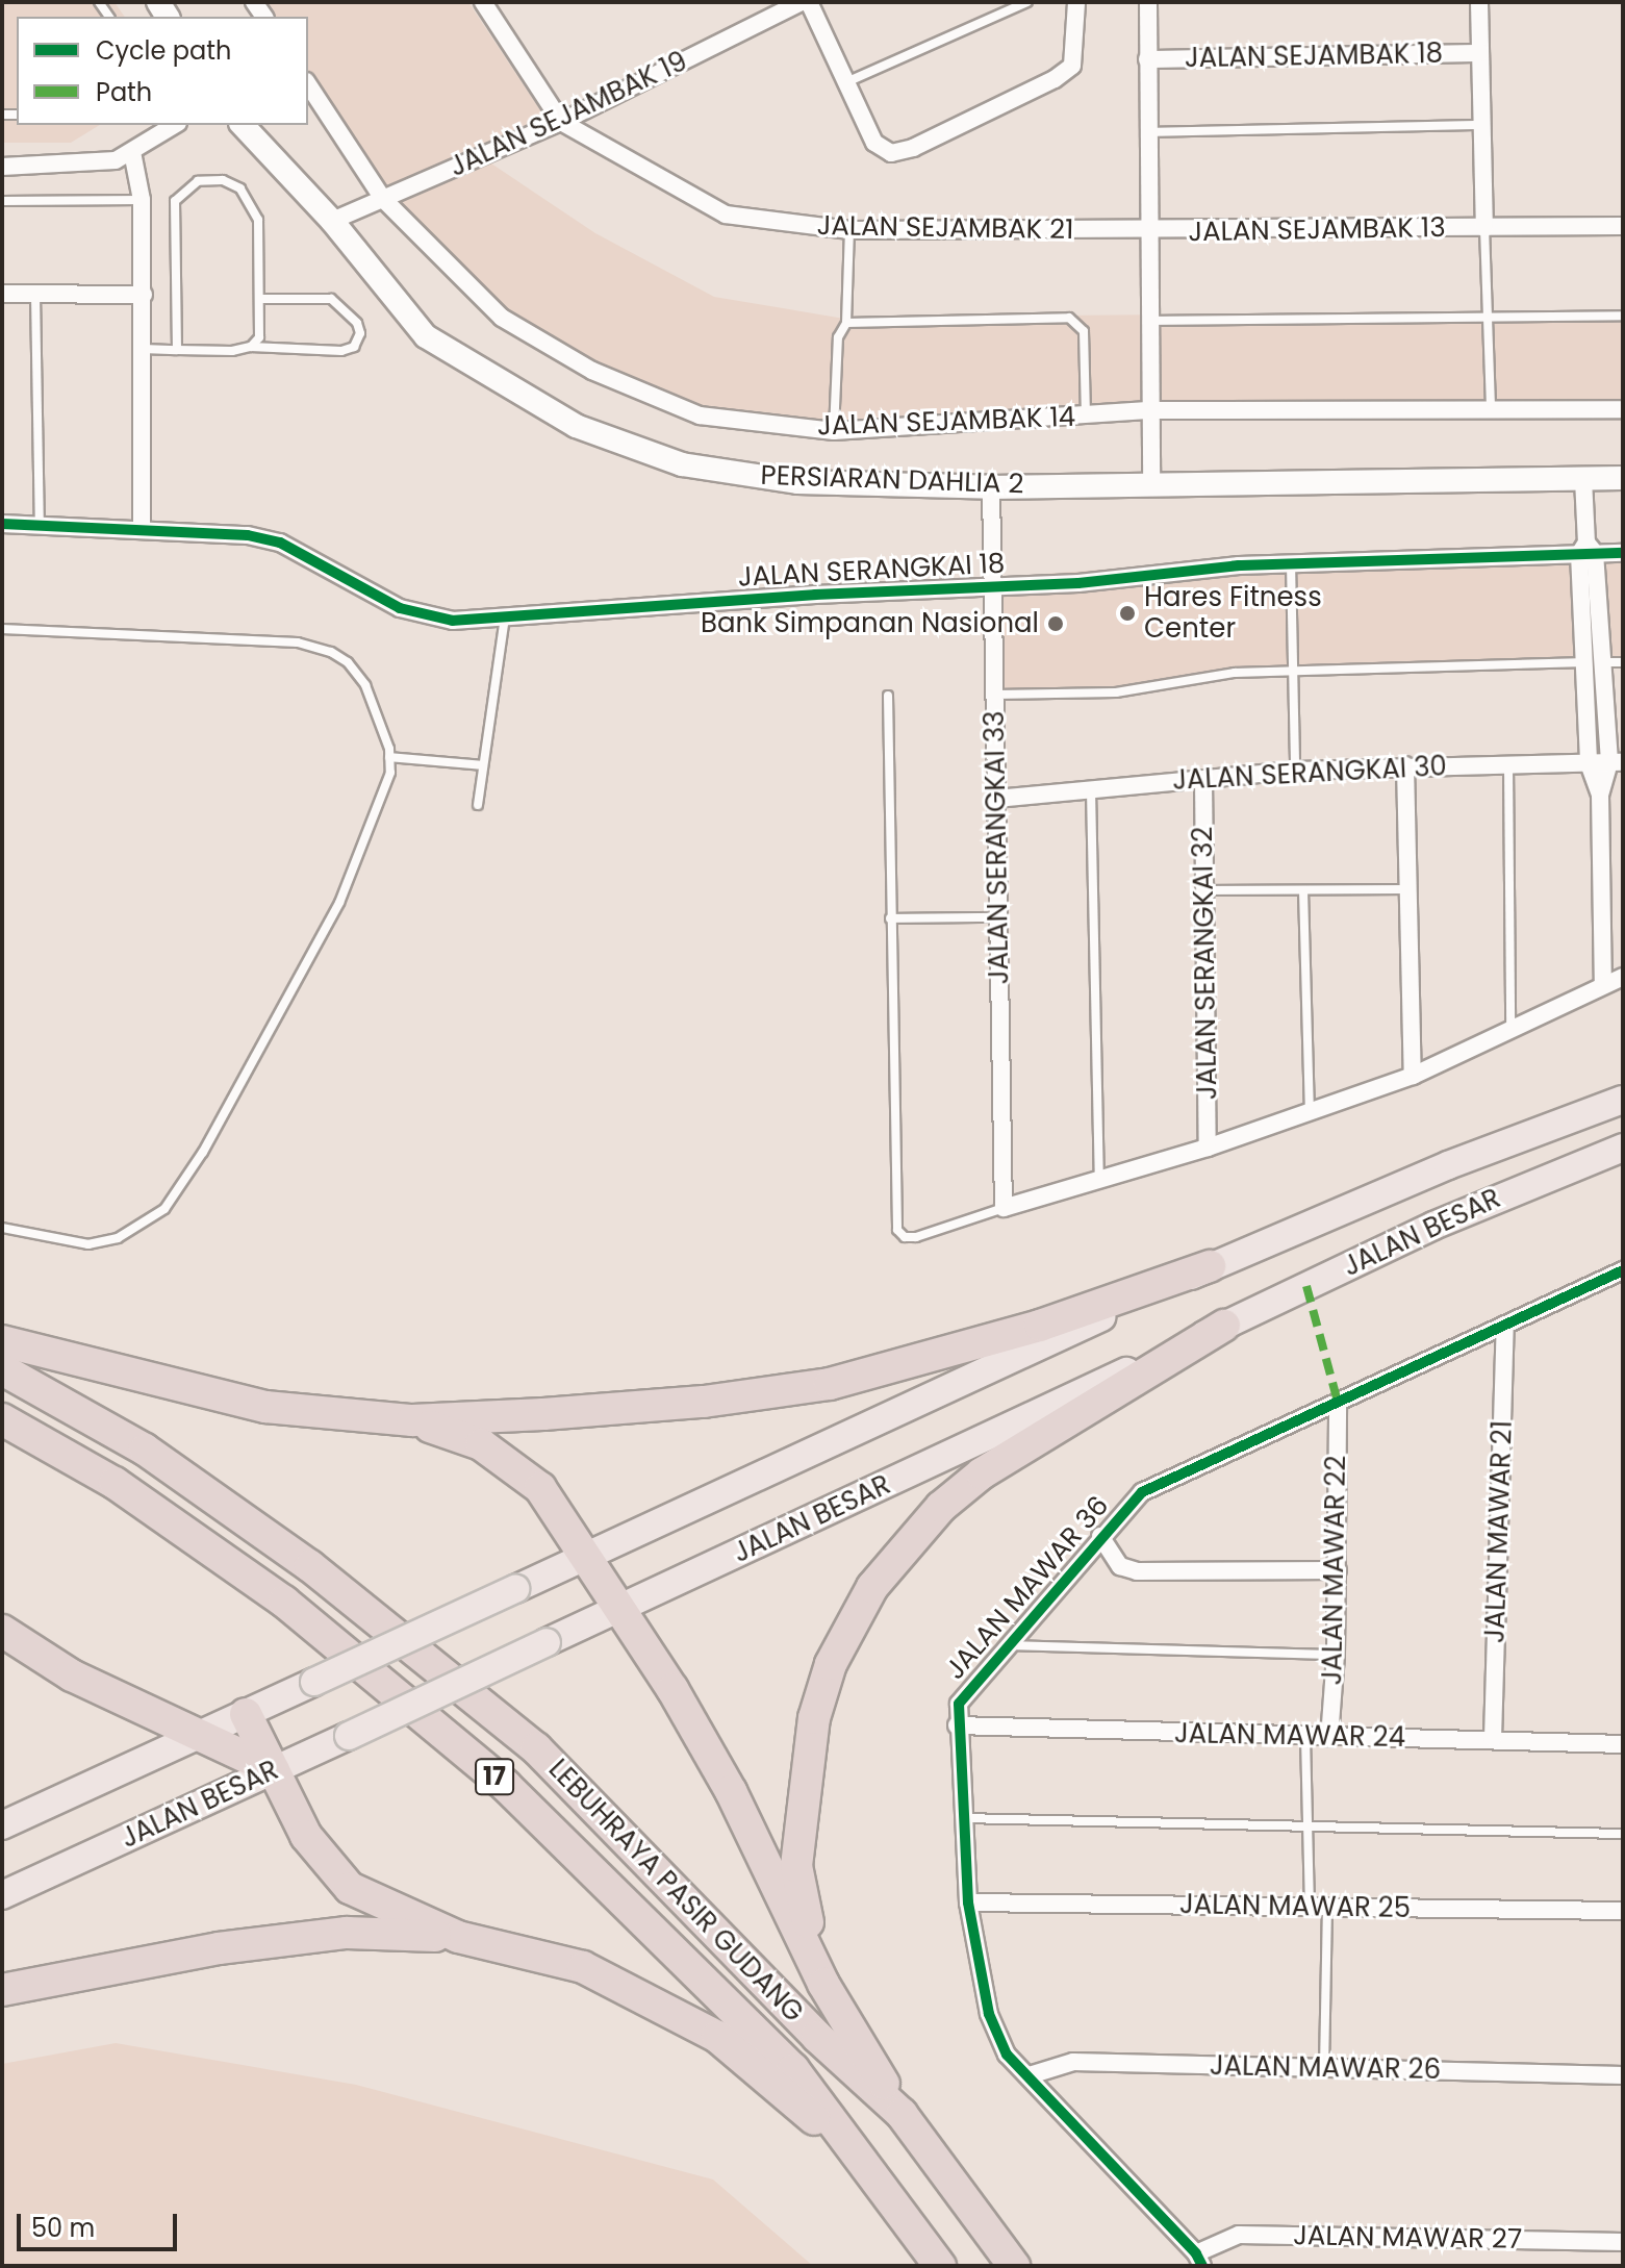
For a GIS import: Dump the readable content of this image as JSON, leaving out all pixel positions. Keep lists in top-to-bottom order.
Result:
{
  "streets": {
    "highway": ["17", "LEBUHRAYA PASIR GUDANG"],
    "main road": ["JALAN BESAR"],
    "street": [
      "JALAN SEJAMBAK 18",
      "JALAN SEJAMBAK 19",
      "JALAN SEJAMBAK 21",
      "JALAN SEJAMBAK 13",
      "JALAN SEJAMBAK 14",
      "PERSIARAN DAHLIA 2",
      "JALAN SERANGKAI 18",
      "JALAN SERANGKAI 30",
      "JALAN SERANGKAI 33",
      "JALAN SERANGKAI 32",
      "JALAN MAWAR 21",
      "JALAN MAWAR 22",
      "JALAN MAWAR 36",
      "JALAN MAWAR 24",
      "JALAN MAWAR 25",
      "JALAN MAWAR 26",
      "JALAN MAWAR 27"
    ]
  },
  "crossings": [
    ["JALAN SEJAMBAK 18", "JALAN SEJAMBAK 13"],
    ["JALAN SEJAMBAK 19", "JALAN SEJAMBAK 21"],
    ["JALAN SEJAMBAK 19", "JALAN SEJAMBAK 14"],
    ["JALAN SEJAMBAK 19", "PERSIARAN DAHLIA 2"],
    ["JALAN SEJAMBAK 21", "JALAN SEJAMBAK 13"],
    ["PERSIARAN DAHLIA 2", "JALAN SERANGKAI 33"],
    ["JALAN SERANGKAI 18", "JALAN SERANGKAI 33"],
    ["JALAN SERANGKAI 30", "JALAN SERANGKAI 33"],
    ["JALAN SERANGKAI 30", "JALAN SERANGKAI 32"],
    ["JALAN MAWAR 21", "JALAN MAWAR 36"],
    ["JALAN MAWAR 21", "JALAN MAWAR 24"],
    ["JALAN MAWAR 22", "JALAN MAWAR 36"],
    ["JALAN MAWAR 22", "JALAN MAWAR 24"],
    ["JALAN MAWAR 36", "JALAN MAWAR 24"],
    ["JALAN MAWAR 36", "JALAN MAWAR 25"],
    ["JALAN MAWAR 36", "JALAN MAWAR 26"],
    ["JALAN MAWAR 36", "JALAN MAWAR 27"]
  ],
  "places": ["Hares Fitness Center", "Bank Simpanan Nasional"],
  "legend": ["Cycle path", "Path"],
  "scale_bar": "50 m"
}
